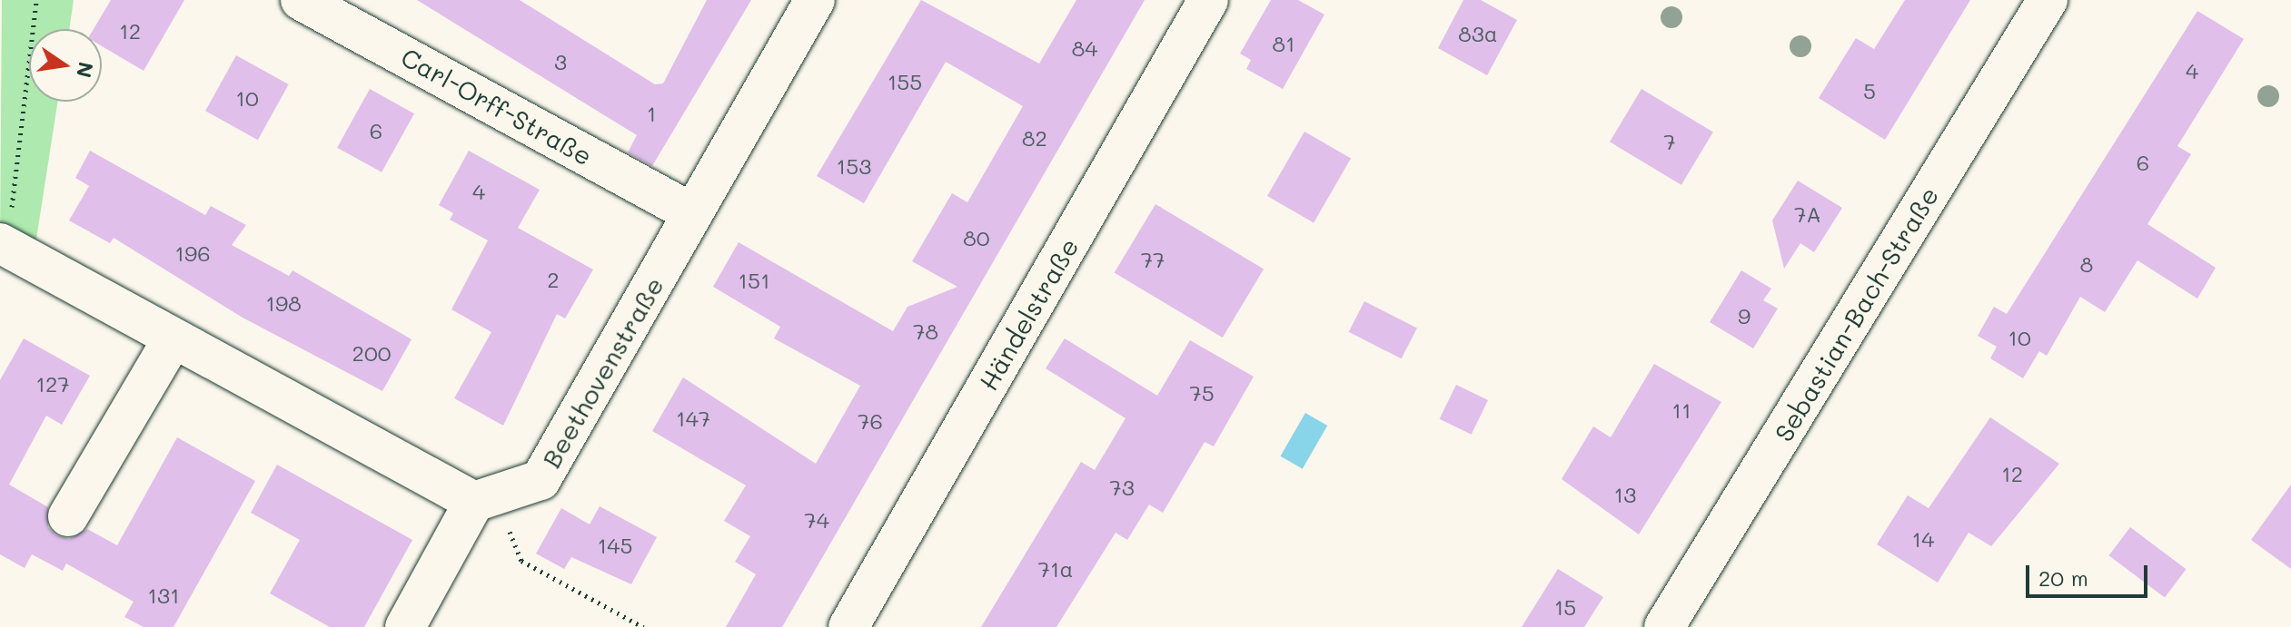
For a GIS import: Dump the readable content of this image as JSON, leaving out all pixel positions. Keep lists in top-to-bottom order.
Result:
{
  "streets": {
    "street": [
      "Carl-Orff-Straße",
      "Händelstraße",
      "Sebastian-Bach-Straße",
      "Beethovenstraße"
    ]
  },
  "crossings": [
    ["Carl-Orff-Straße", "Beethovenstraße"]
  ],
  "house_numbers": [
    "12",
    "83a",
    "81",
    "84",
    "3",
    "4",
    "155",
    "5",
    "10",
    "1",
    "6",
    "82",
    "7",
    "6",
    "153",
    "4",
    "7A",
    "80",
    "196",
    "77",
    "8",
    "2",
    "151",
    "198",
    "9",
    "78",
    "10",
    "200",
    "127",
    "75",
    "11",
    "147",
    "76",
    "12",
    "73",
    "13",
    "74",
    "14",
    "145",
    "71a",
    "131",
    "15"
  ],
  "scale_bar": "20 m",
  "north": "right"
}
